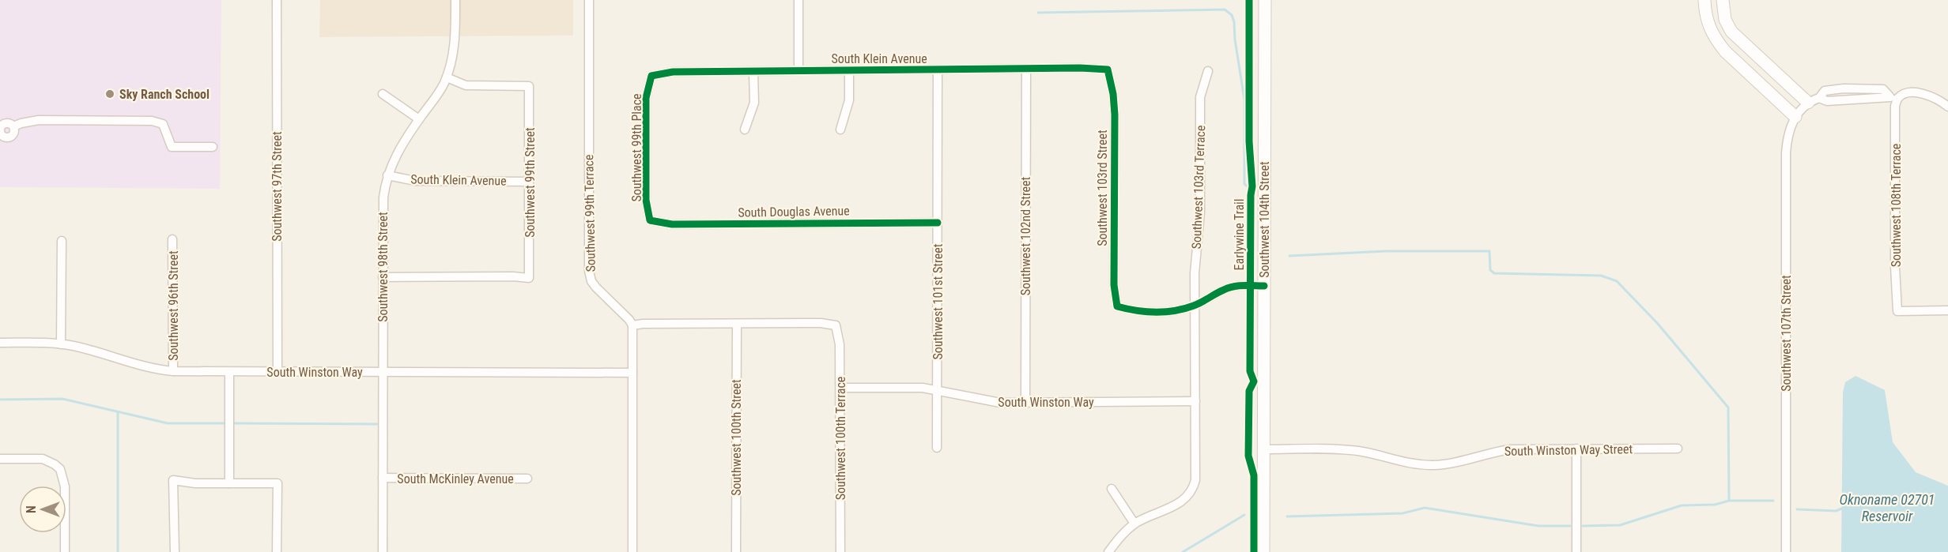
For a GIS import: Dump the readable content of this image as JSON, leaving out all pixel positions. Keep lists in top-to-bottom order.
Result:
{
  "streets": {
    "main road": ["Southwest 104th Street"],
    "street": [
      "South Klein Avenue",
      "Southwest 99th Place",
      "Southwest 99th Street",
      "Southwest 97th Street",
      "Southwest 103rd Terrace",
      "Southwest 103rd Street",
      "Southwest 108th Terrace",
      "South Douglas Avenue",
      "Southwest 99th Terrace",
      "Southwest 102nd Street",
      "Southwest 98th Street",
      "Southwest 101st Street",
      "Southwest 96th Street",
      "Southwest 107th Street",
      "South Winston Way",
      "Southwest 100th Street",
      "Southwest 100th Terrace",
      "South Winston Way Street",
      "South McKinley Avenue"
    ],
    "cycle path": ["Earlywine Trail"]
  },
  "crossings": [
    ["South Klein Avenue", "Southwest 99th Place"],
    ["South Klein Avenue", "Southwest 99th Street"],
    ["South Klein Avenue", "Southwest 103rd Street"],
    ["South Klein Avenue", "Southwest 102nd Street"],
    ["South Klein Avenue", "Southwest 98th Street"],
    ["South Klein Avenue", "Southwest 101st Street"],
    ["Southwest 99th Place", "South Douglas Avenue"],
    ["Southwest 99th Street", "Southwest 98th Street"],
    ["Southwest 97th Street", "South Winston Way"],
    ["Southwest 103rd Terrace", "Southwest 103rd Street"],
    ["South Douglas Avenue", "Southwest 101st Street"],
    ["Southwest 104th Street", "South Winston Way Street"],
    ["Southwest 102nd Street", "South Winston Way"],
    ["Southwest 98th Street", "South Winston Way"],
    ["Southwest 98th Street", "South McKinley Avenue"],
    ["Southwest 101st Street", "South Winston Way"],
    ["Southwest 96th Street", "South Winston Way"],
    ["South Winston Way", "Southwest 100th Terrace"],
    ["Southwest 100th Street", "Southwest 100th Terrace"]
  ],
  "water": ["Oknoname 02701 Reservoir"],
  "places": ["Sky Ranch School"],
  "north": "left"
}
